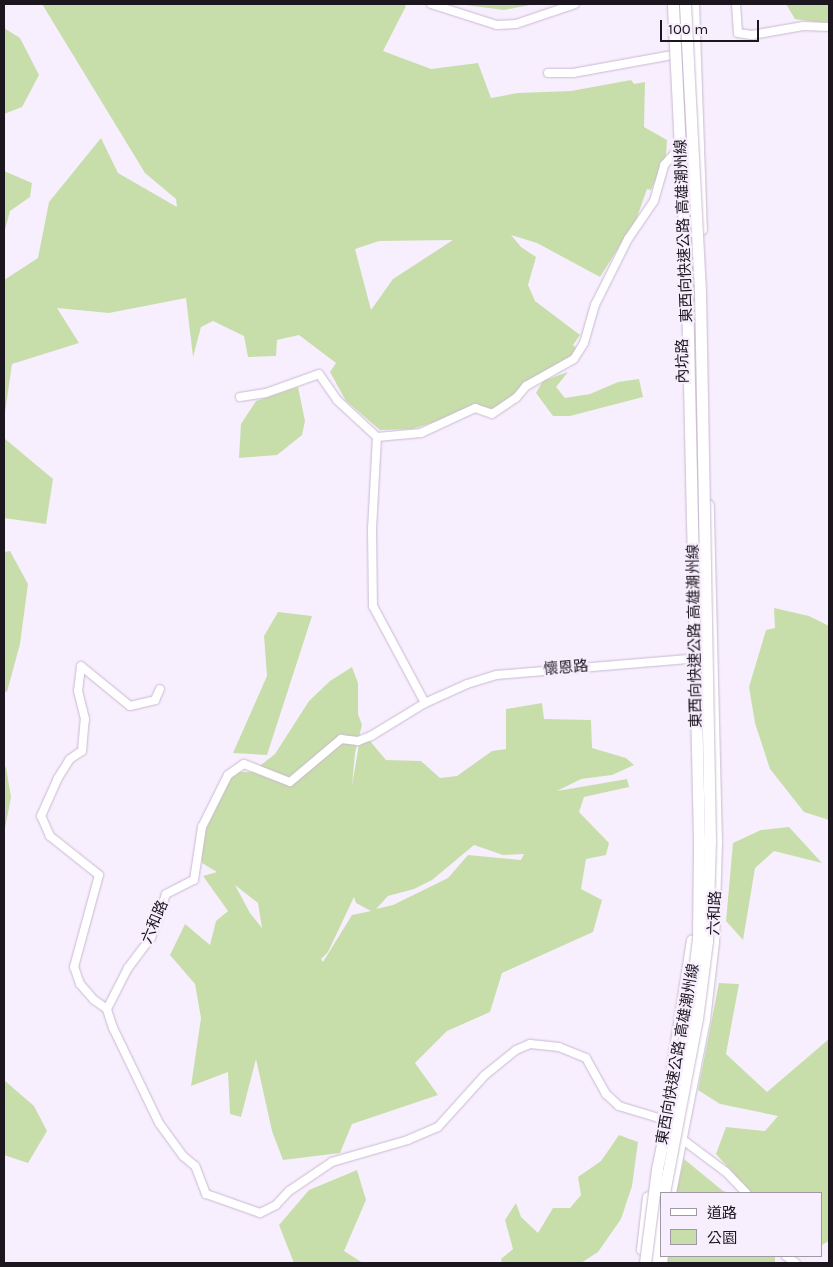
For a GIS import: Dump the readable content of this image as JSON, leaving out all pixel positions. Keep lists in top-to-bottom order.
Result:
{
  "streets": {
    "highway": ["東西向快速公路 高雄潮州線"],
    "main road": ["內坑路", "六和路"],
    "street": ["懷恩路"]
  },
  "crossings": [
    ["東西向快速公路 高雄潮州線", "內坑路"],
    ["內坑路", "懷恩路"],
    ["內坑路", "六和路"],
    ["懷恩路", "六和路"]
  ],
  "legend": ["道路", "公園"],
  "scale_bar": "100 m"
}
